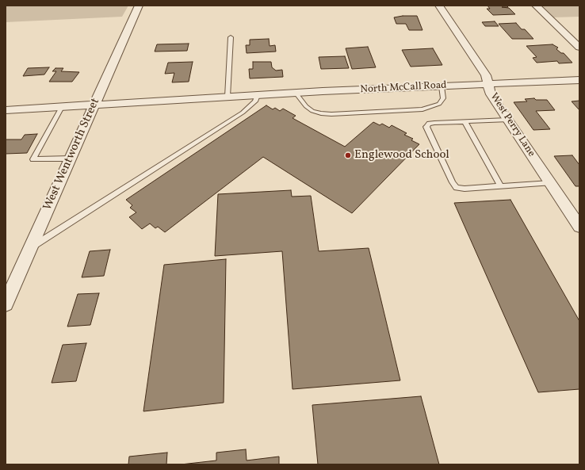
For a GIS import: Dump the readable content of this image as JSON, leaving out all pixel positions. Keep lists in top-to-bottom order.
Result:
{
  "streets": {
    "street": ["North McCall Road", "West Perry Lane", "West Wentworth Street"]
  },
  "crossings": [
    ["North McCall Road", "West Perry Lane"],
    ["North McCall Road", "West Wentworth Street"]
  ],
  "places": ["Englewood School"]
}
